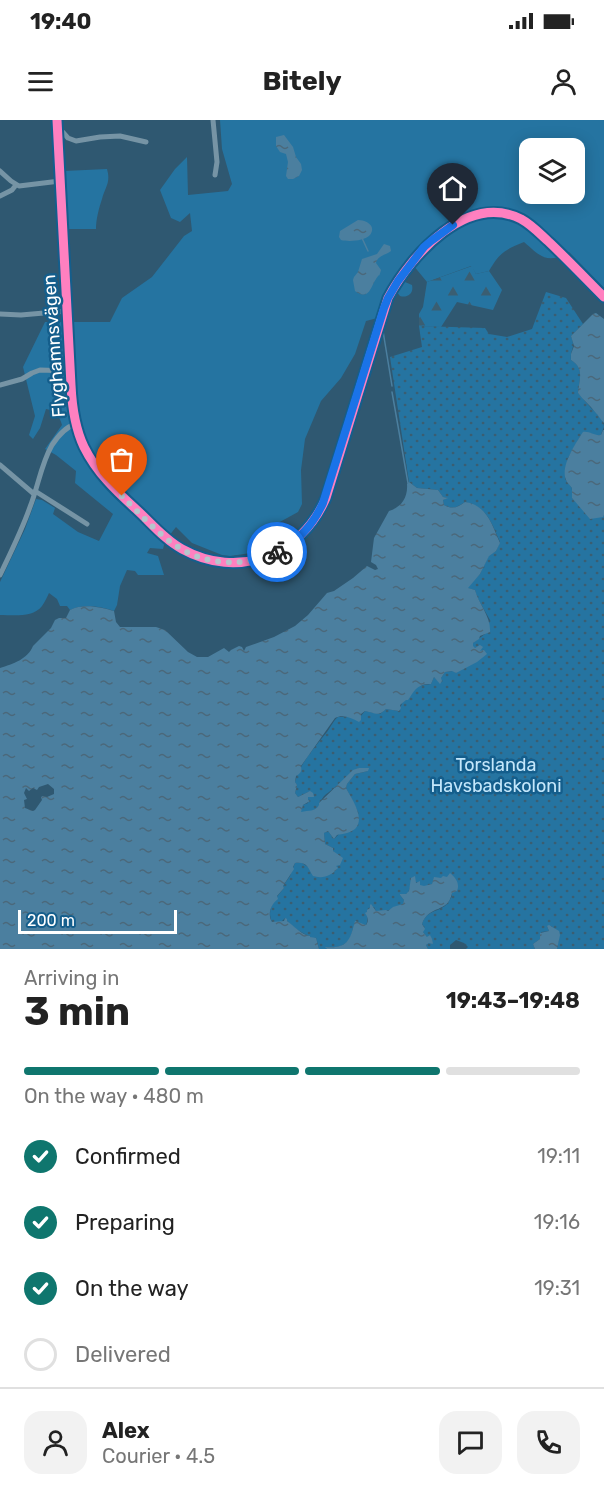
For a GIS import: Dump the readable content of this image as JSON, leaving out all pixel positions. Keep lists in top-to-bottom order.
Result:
{
  "streets": {
    "street": ["Flyghamnsvägen"]
  },
  "parks": ["Torslanda Havsbadskoloni"],
  "scale_bar": "200 m",
  "page": {
    "status": "19:40",
    "header": "Bitely",
    "scale": "200 m",
    "heading": ["3 min", "Arriving in", "19:43–19:48"],
    "panel": ["Alex", "Courier · 4.5"],
    "bar": "On the way · 480 m",
    "list": [
      ["Confirmed", "19:11"],
      ["Preparing", "19:16"],
      ["On the way", "19:31"],
      "Delivered"
    ]
  }
}
